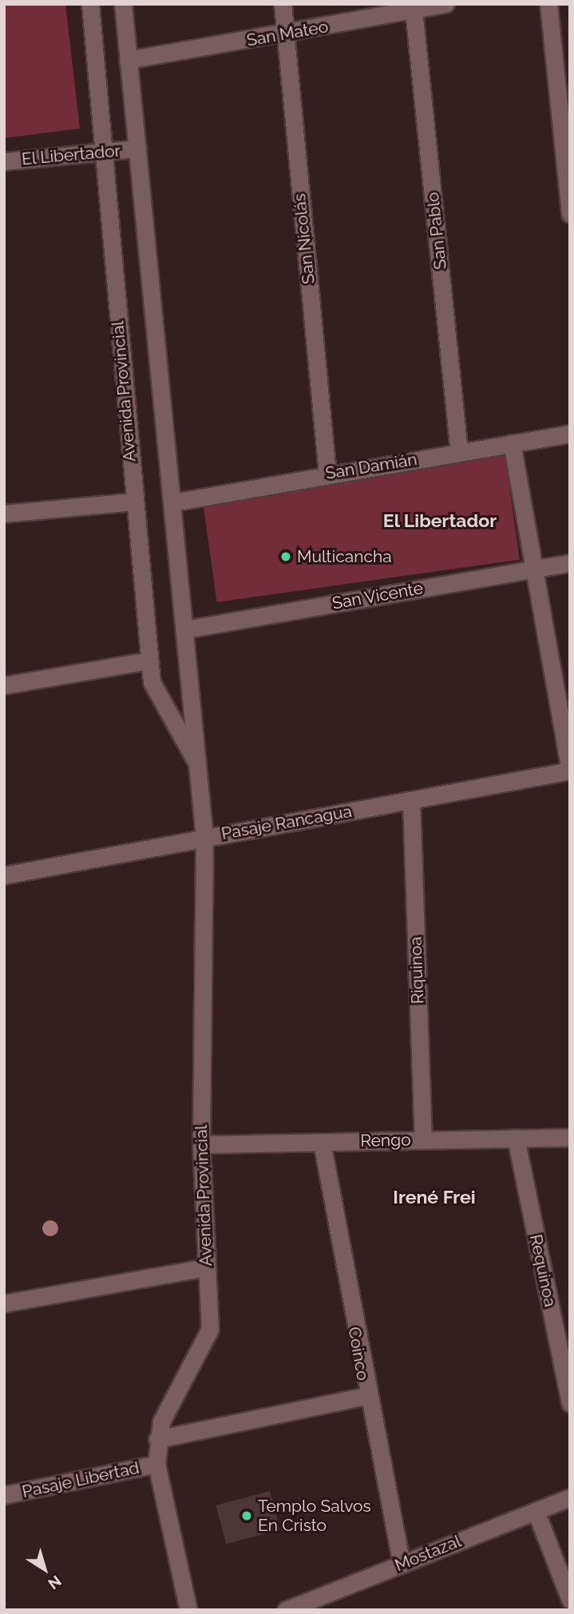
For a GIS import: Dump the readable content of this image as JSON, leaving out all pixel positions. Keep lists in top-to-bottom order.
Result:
{
  "streets": {
    "street": [
      "San Mateo",
      "El Libertador",
      "San Pablo",
      "San Nicolás",
      "Avenida Provincial",
      "San Damián",
      "San Vicente",
      "Pasaje Rancagua",
      "Riquinoa",
      "Rengo",
      "Requinoa",
      "Coinco",
      "Pasaje Libertad",
      "Mostazal"
    ]
  },
  "crossings": [
    ["San Mateo", "San Pablo"],
    ["San Mateo", "San Nicolás"],
    ["San Mateo", "Avenida Provincial"],
    ["El Libertador", "Avenida Provincial"],
    ["San Pablo", "San Damián"],
    ["San Nicolás", "San Damián"],
    ["Avenida Provincial", "San Damián"],
    ["Avenida Provincial", "San Vicente"],
    ["Avenida Provincial", "Pasaje Rancagua"],
    ["Avenida Provincial", "Rengo"],
    ["Avenida Provincial", "Pasaje Libertad"],
    ["Pasaje Rancagua", "Riquinoa"],
    ["Riquinoa", "Rengo"],
    ["Rengo", "Requinoa"],
    ["Rengo", "Coinco"],
    ["Coinco", "Mostazal"]
  ],
  "districts": ["El Libertador", "Irené Frei"],
  "places": ["Multicancha", "Templo Salvos En Cristo"],
  "north": "bottom right"
}
